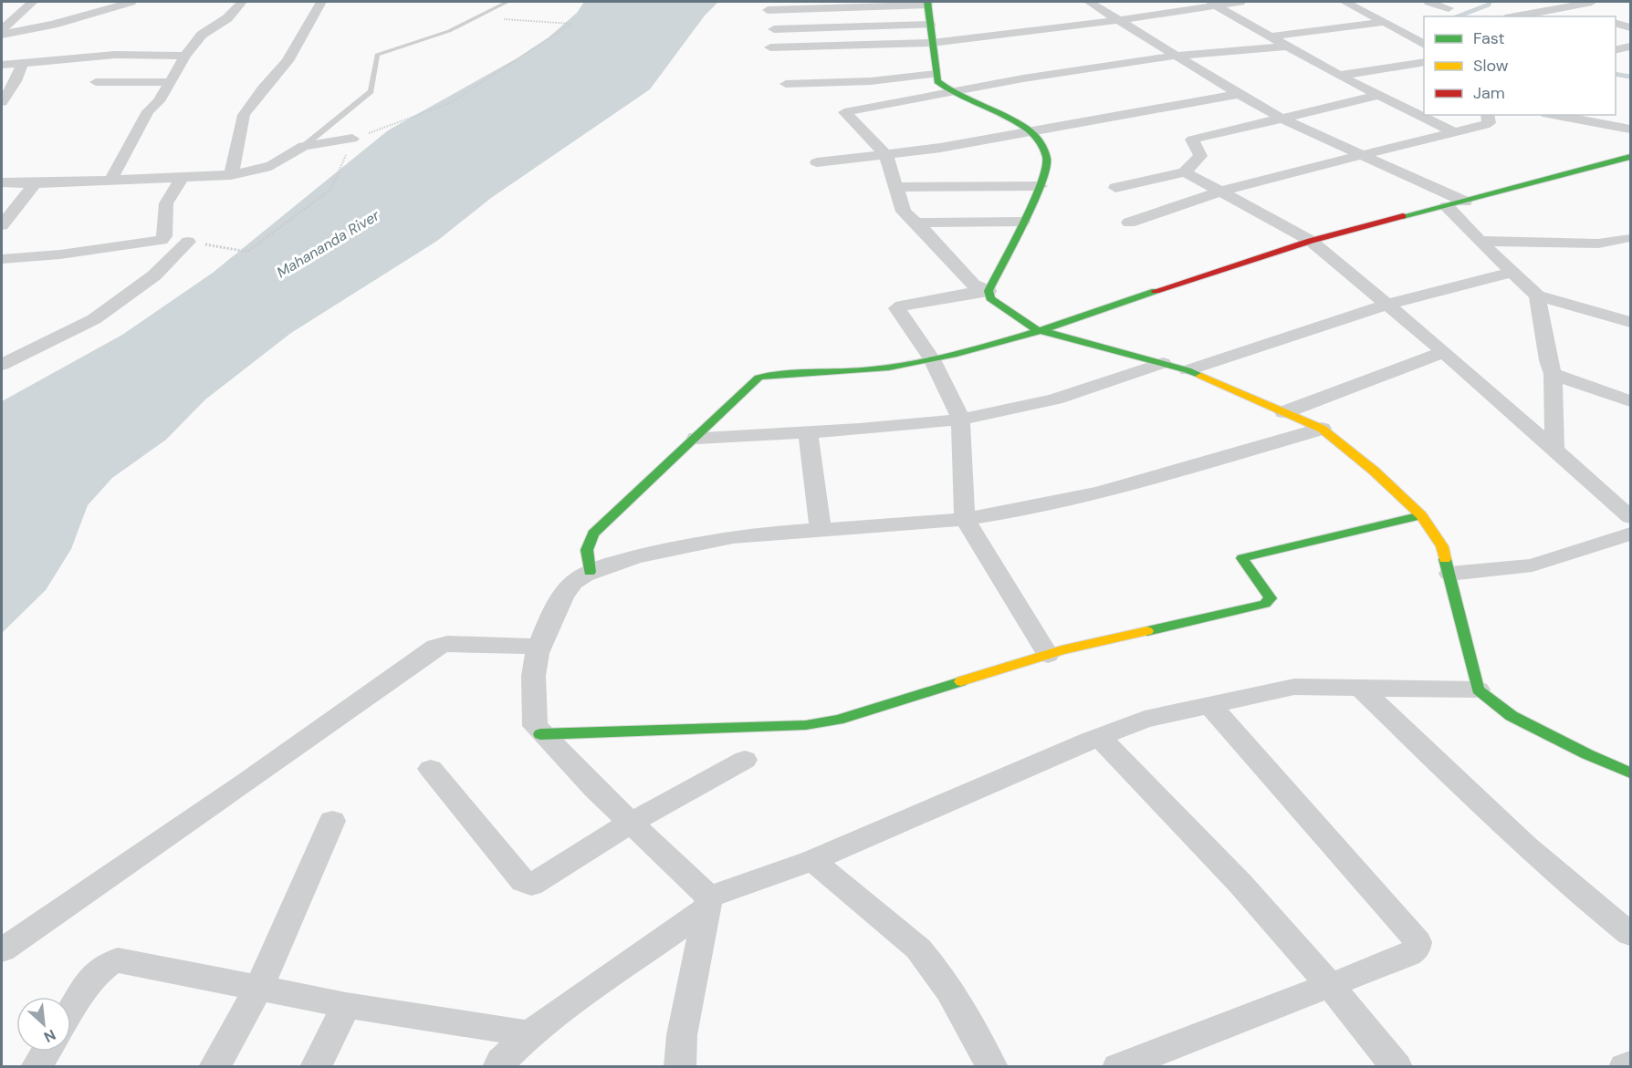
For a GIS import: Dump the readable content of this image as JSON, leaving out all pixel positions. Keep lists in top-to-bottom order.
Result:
{
  "water": ["Mahananda River"],
  "legend": ["Fast", "Slow", "Jam"],
  "north": "bottom right"
}
